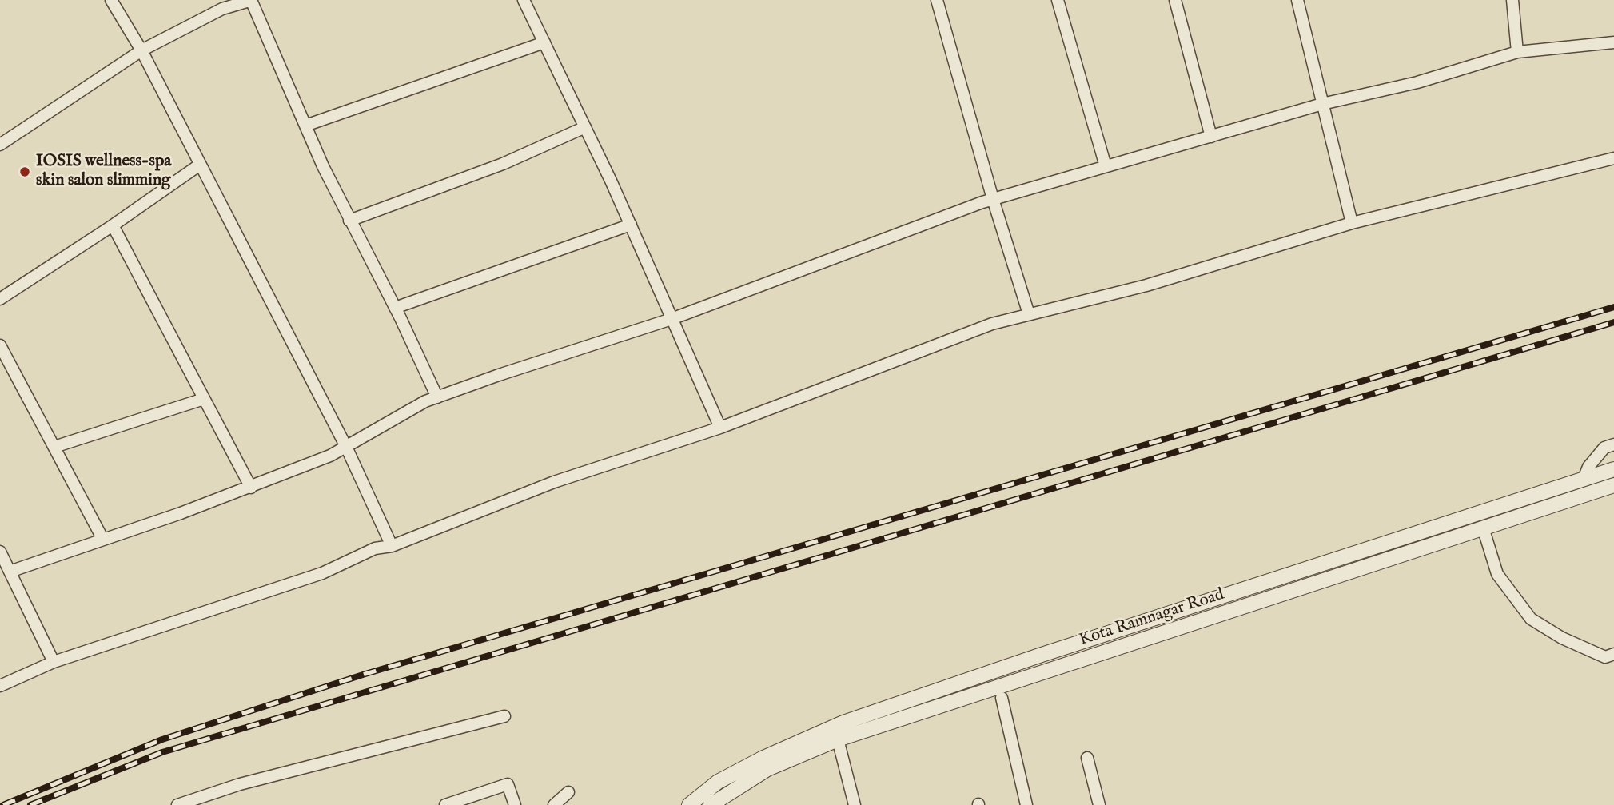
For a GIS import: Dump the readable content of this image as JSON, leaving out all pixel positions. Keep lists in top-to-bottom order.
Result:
{
  "streets": {
    "street": ["Kota Ramnagar Road"]
  },
  "places": ["IOSIS wellness-spa skin salon slimming"]
}
